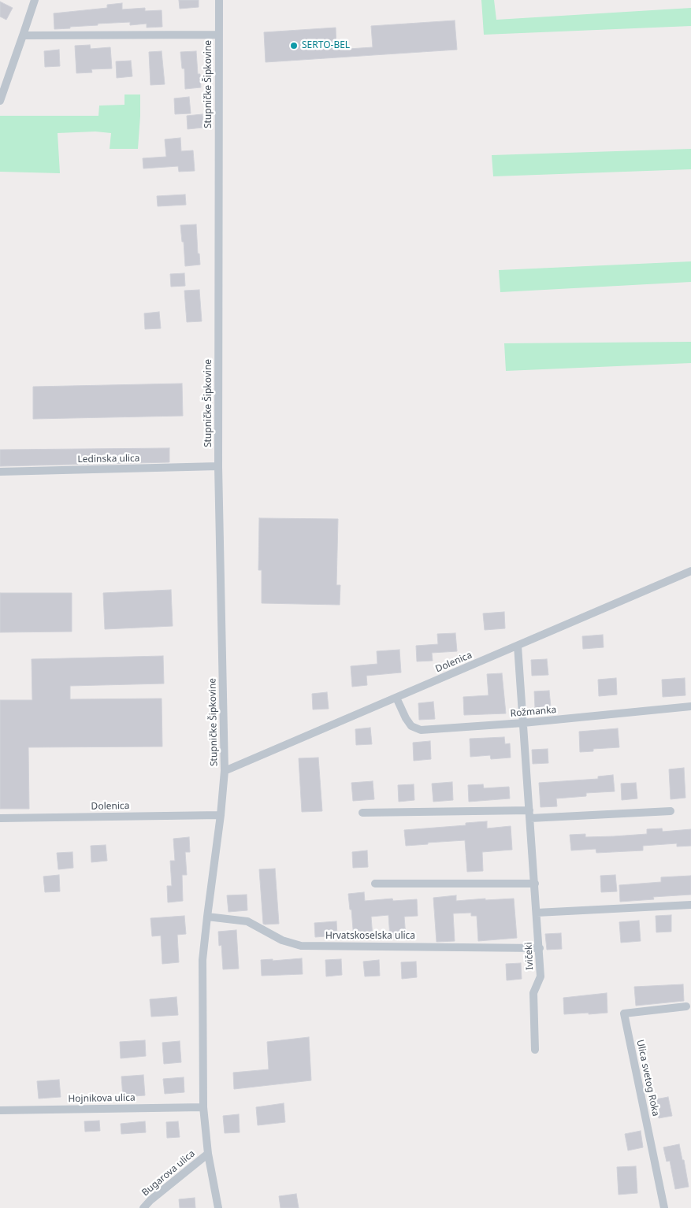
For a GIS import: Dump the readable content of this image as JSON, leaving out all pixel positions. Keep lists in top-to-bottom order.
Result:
{
  "streets": {
    "street": [
      "Stupničke Šipkovine",
      "Ledinska ulica",
      "Dolenica",
      "Rožmanka",
      "Hrvatskoselska ulica",
      "Ivičeki",
      "Ulica svetog Roka",
      "Hojnikova ulica",
      "Bugarova ulica"
    ]
  },
  "crossings": [
    ["Stupničke Šipkovine", "Ledinska ulica"],
    ["Stupničke Šipkovine", "Dolenica"],
    ["Dolenica", "Rožmanka"],
    ["Dolenica", "Ivičeki"],
    ["Rožmanka", "Ivičeki"],
    ["Hrvatskoselska ulica", "Ivičeki"]
  ],
  "places": ["SERTO-BEL"]
}
